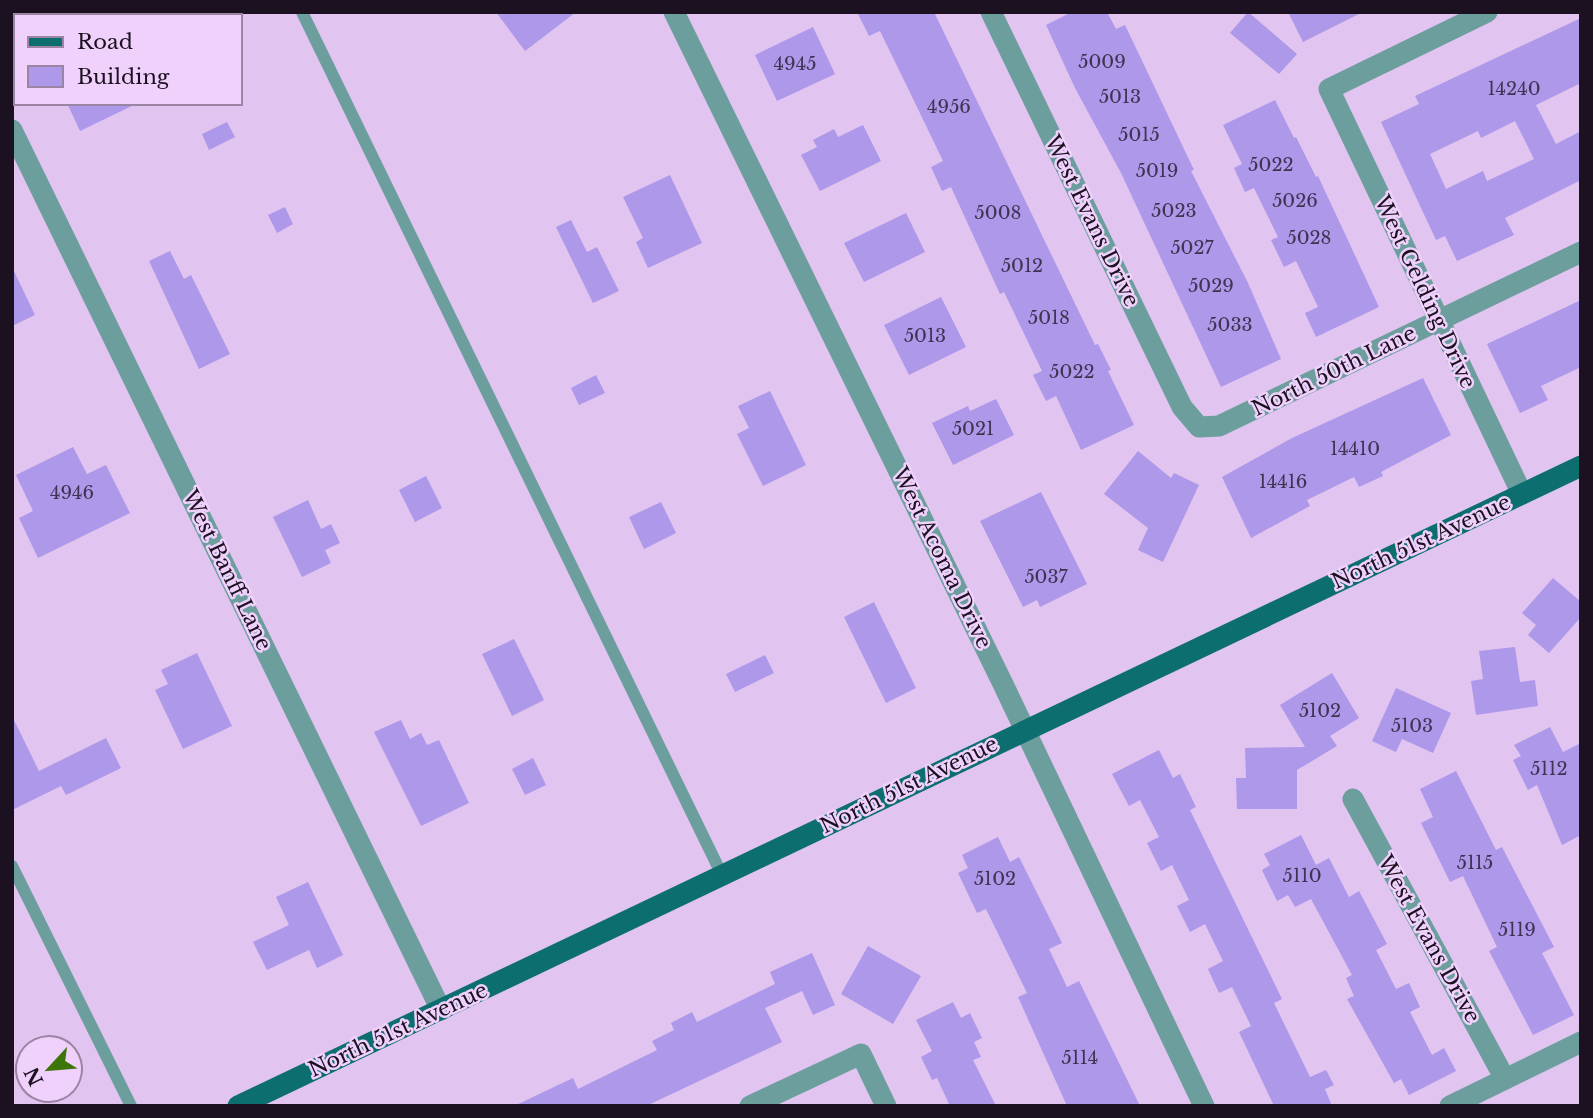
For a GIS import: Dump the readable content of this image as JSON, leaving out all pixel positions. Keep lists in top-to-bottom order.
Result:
{
  "streets": {
    "main road": ["North 51st Avenue"],
    "street": [
      "West Evans Drive",
      "West Gelding Drive",
      "North 50th Lane",
      "West Acoma Drive",
      "West Banff Lane"
    ]
  },
  "crossings": [
    ["West Evans Drive", "North 50th Lane"],
    ["West Gelding Drive", "North 50th Lane"],
    ["West Gelding Drive", "North 51st Avenue"],
    ["North 51st Avenue", "West Acoma Drive"],
    ["North 51st Avenue", "West Banff Lane"]
  ],
  "house_numbers": [
    "5009",
    "4945",
    "14240",
    "5013",
    "4956",
    "5015",
    "5022",
    "5019",
    "5026",
    "5023",
    "5008",
    "5028",
    "5027",
    "5012",
    "5029",
    "5018",
    "5033",
    "5013",
    "5022",
    "5021",
    "14410",
    "14416",
    "4946",
    "5037",
    "5102",
    "5103",
    "5112",
    "5115",
    "5110",
    "5102",
    "5119",
    "5114"
  ],
  "legend": ["Road", "Building"],
  "north": "bottom left"
}
